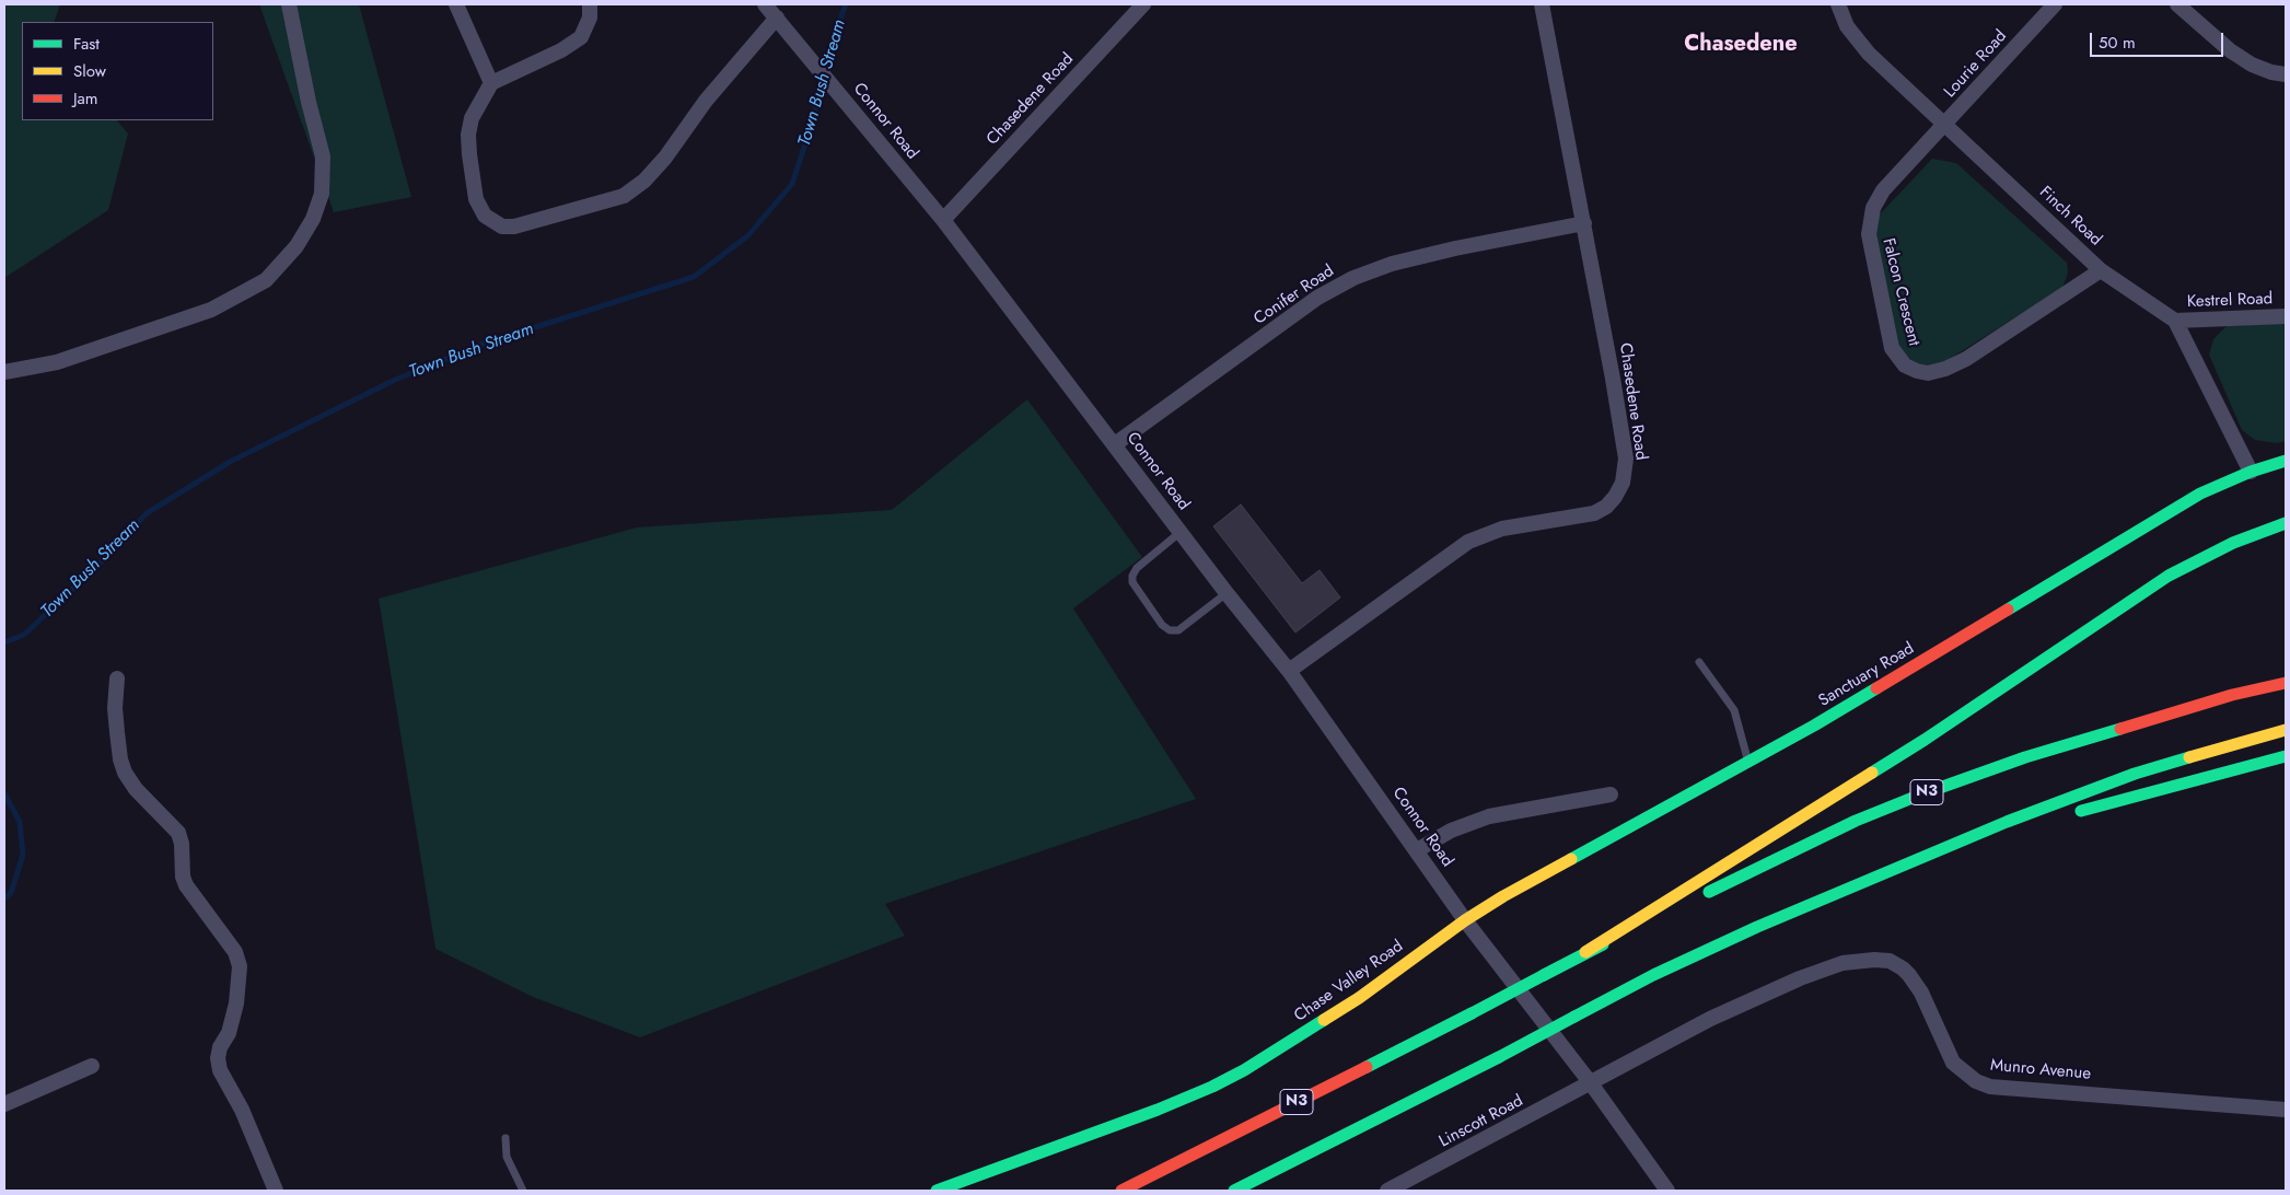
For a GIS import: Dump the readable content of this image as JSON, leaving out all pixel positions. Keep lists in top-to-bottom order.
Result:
{
  "streets": {
    "main road": ["Sanctuary Road", "N3", "Chase Valley Road"],
    "street": [
      "Lourie Road",
      "Chasedene Road",
      "Connor Road",
      "Finch Road",
      "Falcon Crescent",
      "Conifer Road",
      "Kestrel Road",
      "Munro Avenue",
      "Linscott Road"
    ]
  },
  "crossings": [
    ["Lourie Road", "Finch Road"],
    ["Lourie Road", "Falcon Crescent"],
    ["Chasedene Road", "Connor Road"],
    ["Chasedene Road", "Conifer Road"],
    ["Connor Road", "Conifer Road"],
    ["Connor Road", "Sanctuary Road"],
    ["Connor Road", "Chase Valley Road"],
    ["Finch Road", "Falcon Crescent"],
    ["Finch Road", "Kestrel Road"],
    ["Finch Road", "Sanctuary Road"],
    ["Sanctuary Road", "Chase Valley Road"],
    ["Munro Avenue", "Linscott Road"]
  ],
  "districts": ["Chasedene"],
  "water": ["Town Bush Stream"],
  "legend": ["Fast", "Slow", "Jam"],
  "scale_bar": "50 m"
}
